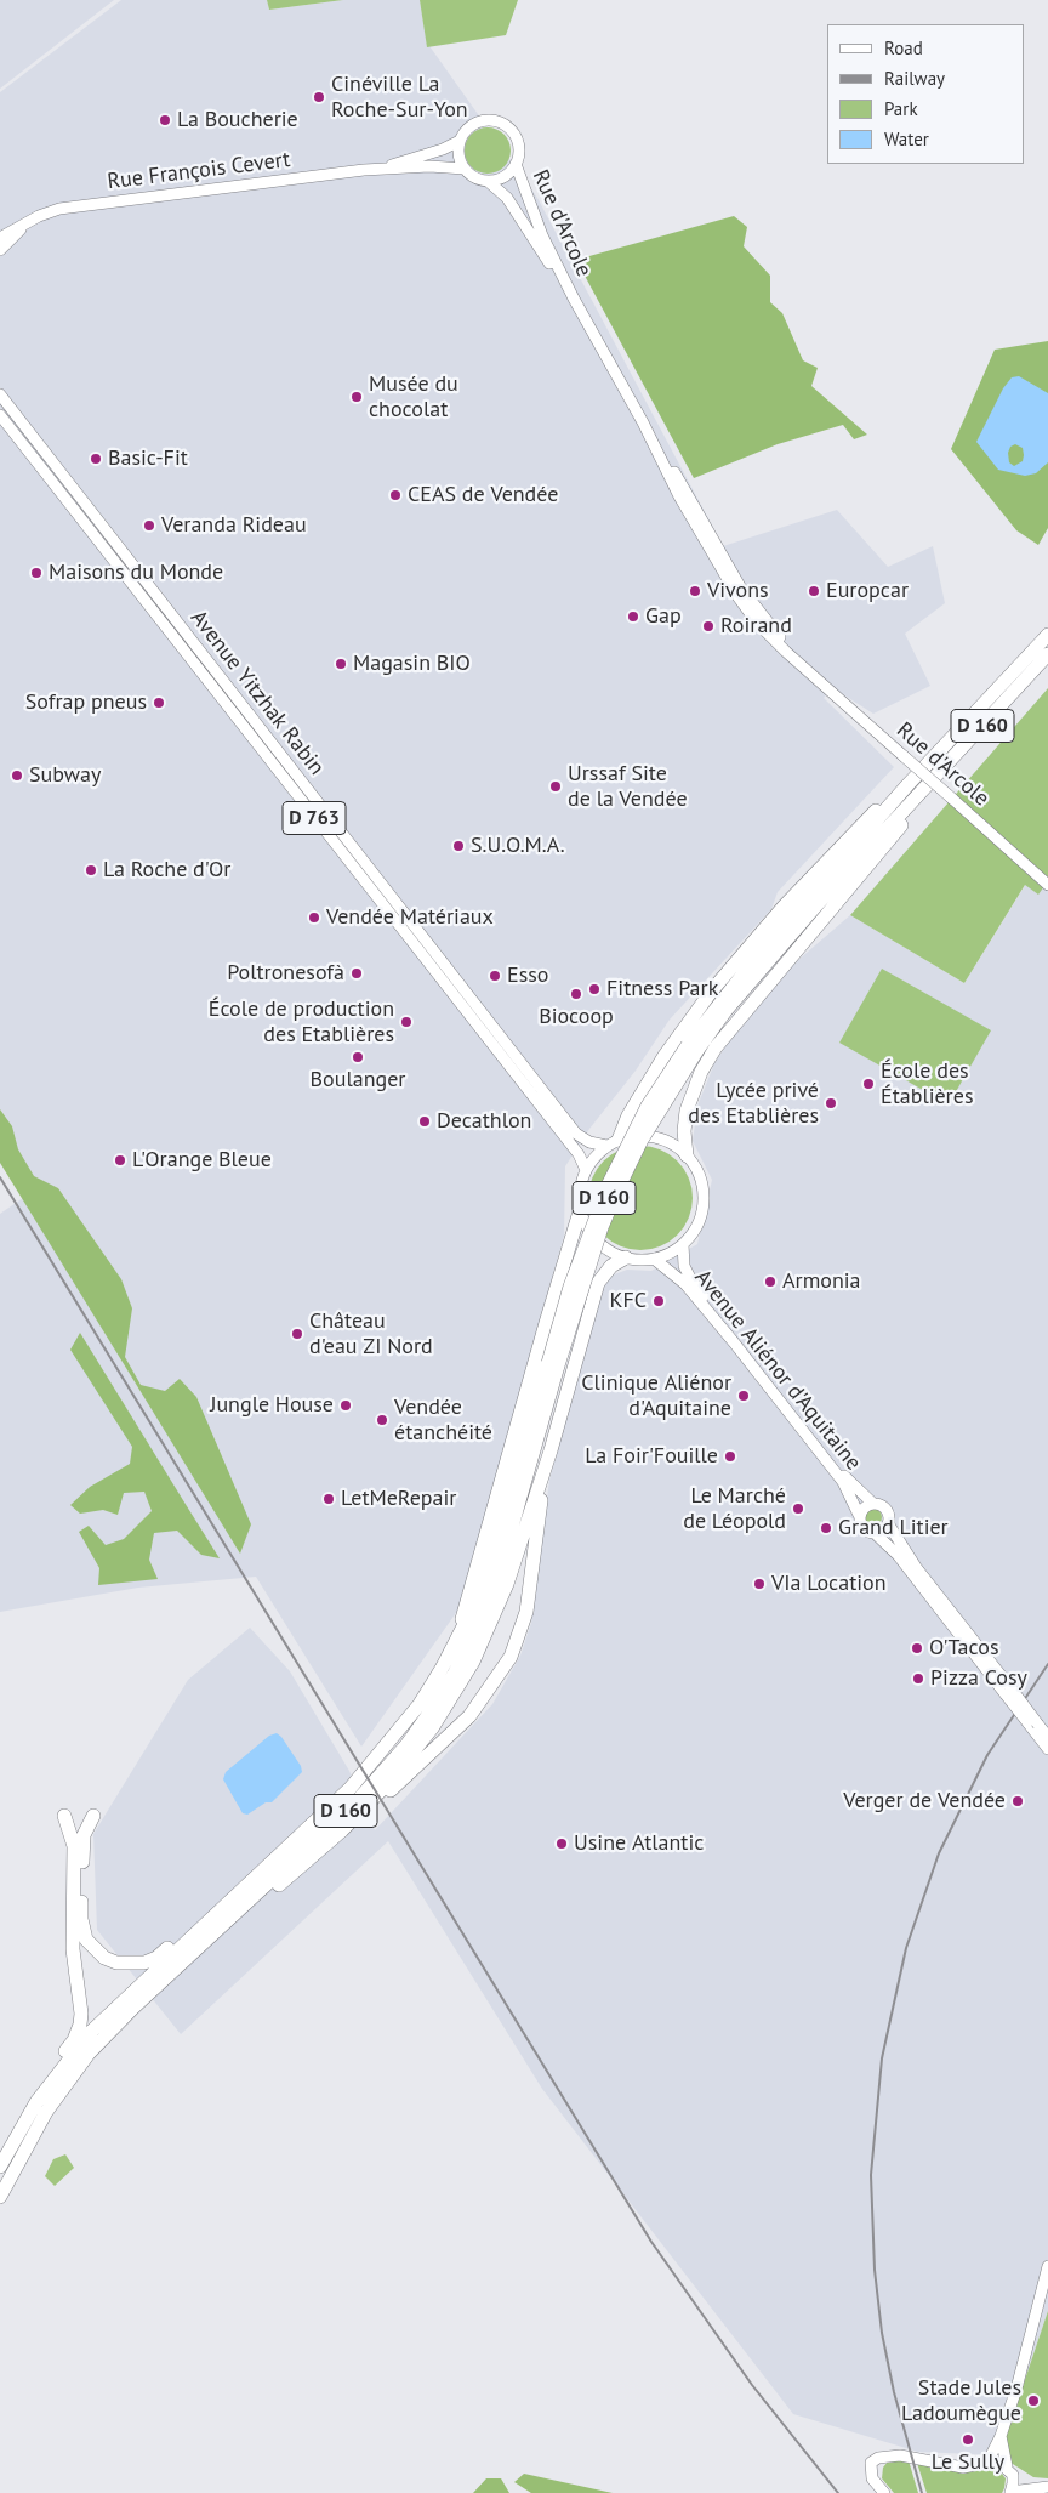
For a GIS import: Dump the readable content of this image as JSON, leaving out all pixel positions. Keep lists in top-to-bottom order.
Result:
{
  "streets": {
    "highway": ["D 160"],
    "main road": [
      "Rue François Cevert",
      "Rue d'Arcole",
      "Avenue Yitzhak Rabin",
      "D 763",
      "Avenue Aliénor d'Aquitaine"
    ]
  },
  "crossings": [
    ["Rue François Cevert", "Rue d'Arcole"],
    ["Avenue Yitzhak Rabin", "D 160"],
    ["Avenue Yitzhak Rabin", "Avenue Aliénor d'Aquitaine"],
    ["D 160", "Avenue Aliénor d'Aquitaine"]
  ],
  "places": [
    "Cinéville La Roche-Sur-Yon",
    "La Boucherie",
    "Musée du chocolat",
    "Basic-Fit",
    "CEAS de Vendée",
    "Veranda Rideau",
    "Maisons du Monde",
    "Vivons",
    "Europcar",
    "Gap",
    "Roirand",
    "Magasin BIO",
    "Sofrap pneus",
    "Subway",
    "Urssaf Site de la Vendée",
    "S.U.O.M.A.",
    "La Roche d'Or",
    "Vendée Matériaux",
    "Poltronesofà",
    "Esso",
    "Fitness Park",
    "Biocoop",
    "École de production des Etablières",
    "Boulanger",
    "École des Établières",
    "Lycée privé des Etablières",
    "Decathlon",
    "L'Orange Bleue",
    "Armonia",
    "KFC",
    "Château d'eau ZI Nord",
    "Clinique Aliénor d'Aquitaine",
    "Jungle House",
    "Vendée étanchéité",
    "La Foir'Fouille",
    "LetMeRepair",
    "Le Marché de Léopold",
    "Grand Litier",
    "VIa Location",
    "O'Tacos",
    "Pizza Cosy",
    "Verger de Vendée",
    "Usine Atlantic",
    "Stade Jules Ladoumègue",
    "Le Sully"
  ],
  "legend": [
    "Road",
    "Railway",
    "Park",
    "Water"
  ]
}
